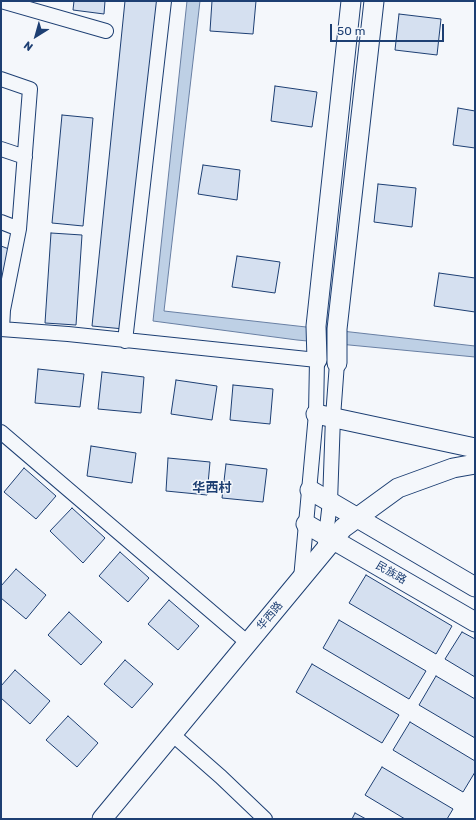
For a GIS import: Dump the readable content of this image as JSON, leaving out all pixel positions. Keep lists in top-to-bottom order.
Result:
{
  "streets": {
    "street": ["民族路", "华西路"]
  },
  "crossings": [
    ["民族路", "华西路"]
  ],
  "districts": ["华西村"],
  "scale_bar": "50 m",
  "north": "bottom left"
}
